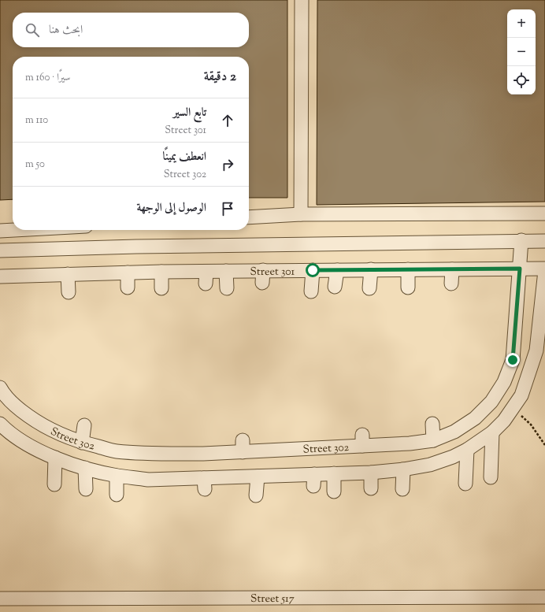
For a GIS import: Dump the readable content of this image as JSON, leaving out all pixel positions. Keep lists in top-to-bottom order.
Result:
{
  "streets": {
    "street": ["Street 301", "Street 302", "Street 517"]
  },
  "crossings": [
    ["Street 301", "Street 302"]
  ],
  "page": {
    "map_buttons": ["+", "−"],
    "search": "ابحث هنا",
    "heading": ["2 دقيقة", "سيرًا · 160 m"],
    "list": [
      ["تابع السير", "Street 301", "110 m"],
      ["انعطف يمينًا", "Street 302", "50 m"],
      "الوصول إلى الوجهة"
    ]
  }
}
